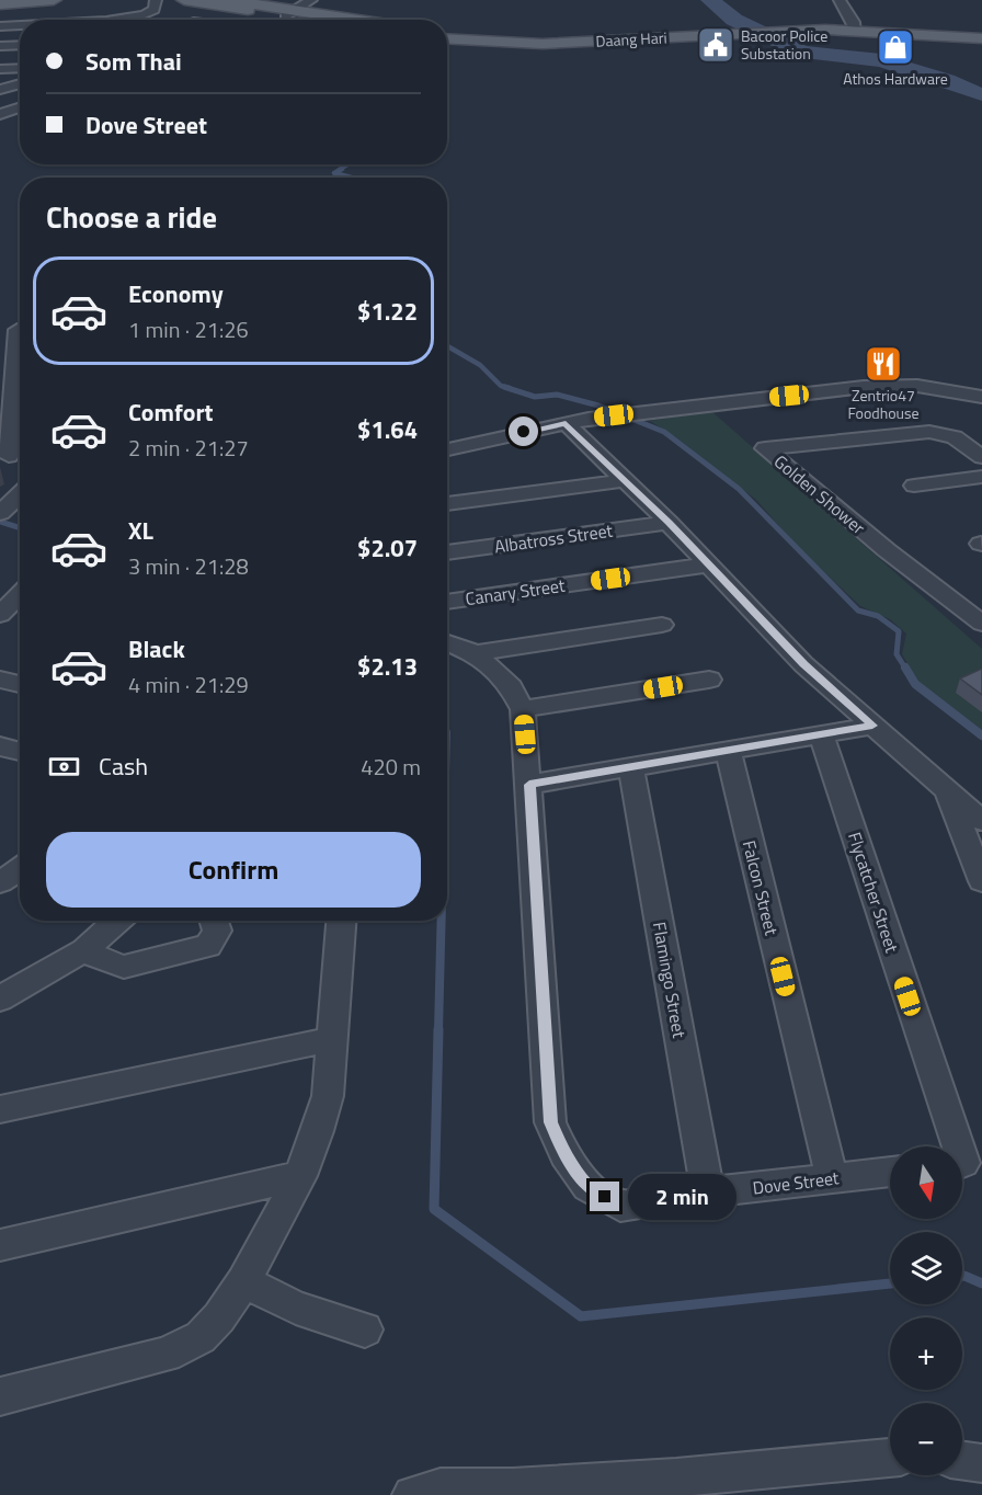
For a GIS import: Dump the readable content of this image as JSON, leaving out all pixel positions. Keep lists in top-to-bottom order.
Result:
{
  "streets": {
    "main road": ["Daang Hari"],
    "street": [
      "Golden Shower",
      "Albatross Street",
      "Canary Street",
      "Falcon Street",
      "Flycatcher Street",
      "Flamingo Street",
      "Dove Street"
    ]
  },
  "crossings": [
    ["Falcon Street", "Dove Street"],
    ["Flamingo Street", "Dove Street"]
  ],
  "places": {
    "public building": ["Bacoor Police Substation"],
    "shop": ["Athos Hardware"],
    "restaurant": ["Zentrio47 Foodhouse"]
  },
  "north": "bottom",
  "page": {
    "banner": ["Som Thai", "Dove Street"],
    "heading": "Choose a ride",
    "list": [
      {
        "name": "Economy",
        "note": "1 min · 21:26",
        "value": "$1.22"
      },
      {
        "name": "Comfort",
        "note": "2 min · 21:27",
        "value": "$1.64"
      },
      {
        "name": "XL",
        "note": "3 min · 21:28",
        "value": "$2.07"
      },
      {
        "name": "Black",
        "note": "4 min · 21:29",
        "value": "$2.13"
      }
    ],
    "pay": ["Cash", "420 m"],
    "buttons": "Confirm",
    "map_buttons": ["+", "−"],
    "bubble": "2 min"
  }
}
